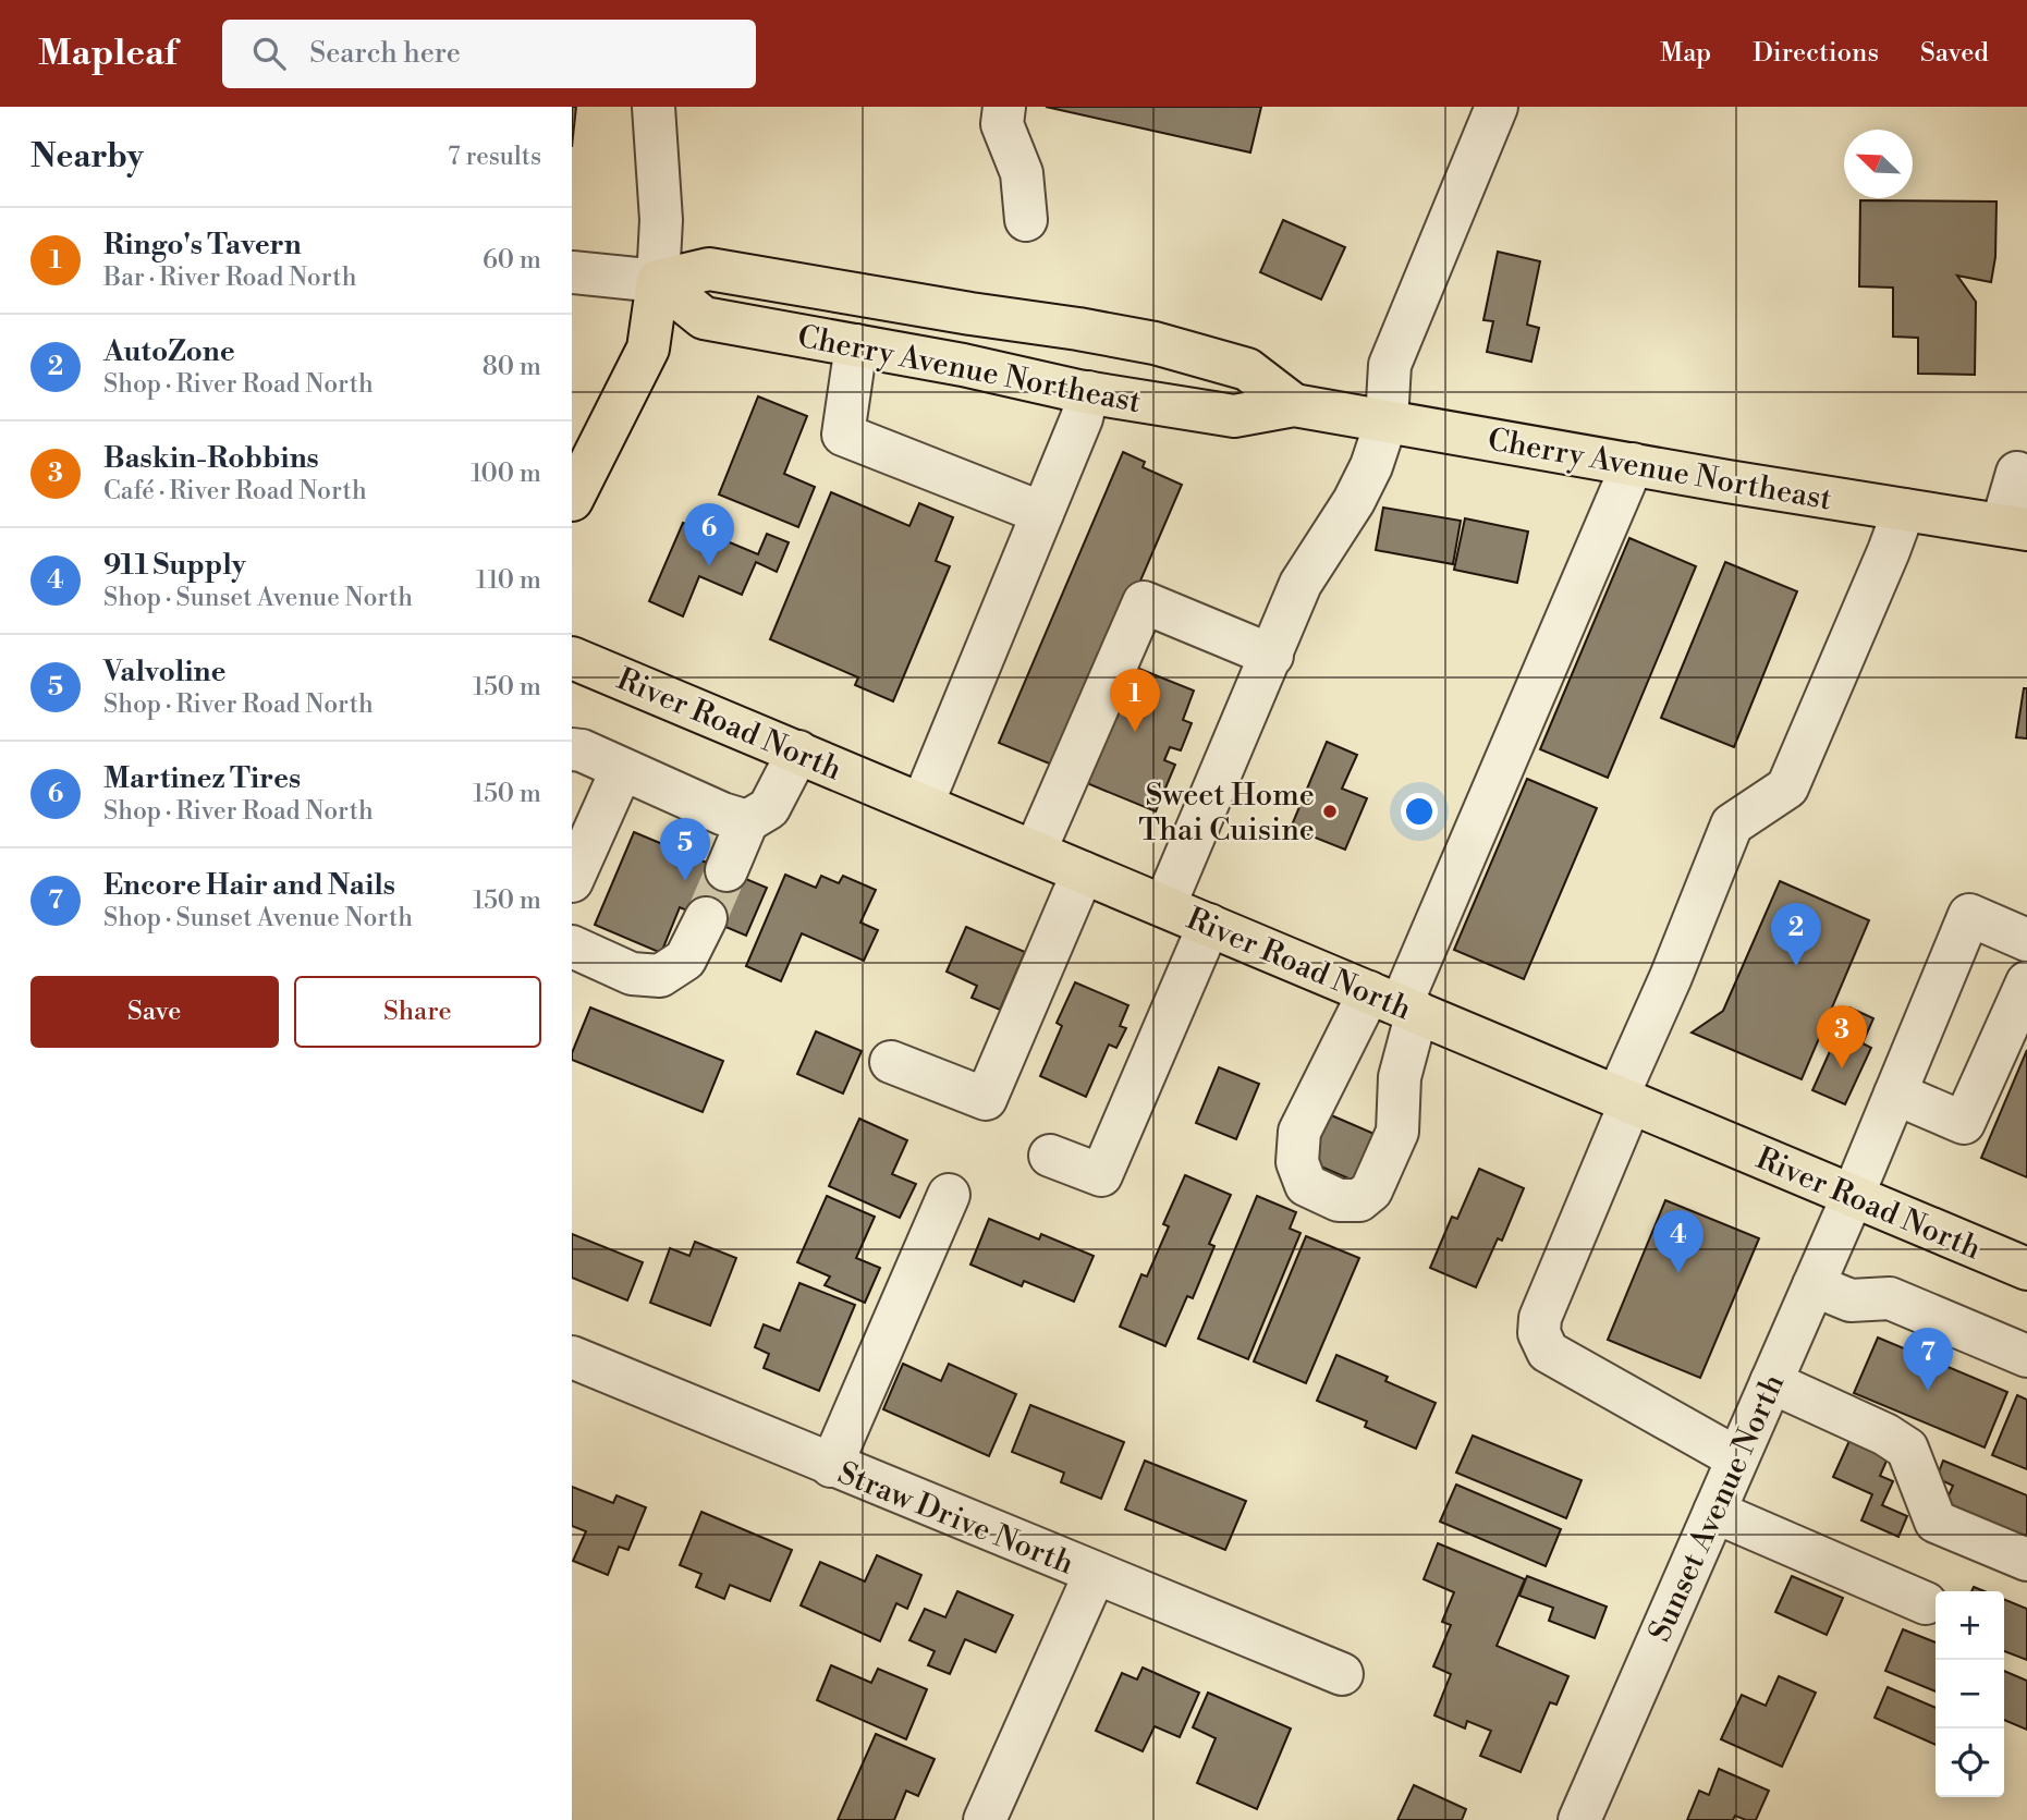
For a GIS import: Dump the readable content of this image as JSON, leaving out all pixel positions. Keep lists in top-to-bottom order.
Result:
{
  "streets": {
    "main road": ["Cherry Avenue Northeast", "River Road North"],
    "street": ["Sunset Avenue North", "Straw Drive North"]
  },
  "crossings": [
    ["River Road North", "Sunset Avenue North"]
  ],
  "places": ["Sweet Home Thai Cuisine"],
  "north": "top left",
  "page": {
    "header": "Mapleaf",
    "search": "Search here",
    "nav": ["Map", "Directions", "Saved"],
    "heading": ["Nearby", "7 results"],
    "list": [
      {
        "mark": "1",
        "name": "Ringo's Tavern",
        "note": "Bar · River Road North",
        "value": "60 m"
      },
      {
        "mark": "2",
        "name": "AutoZone",
        "note": "Shop · River Road North",
        "value": "80 m"
      },
      {
        "mark": "3",
        "name": "Baskin-Robbins",
        "note": "Café · River Road North",
        "value": "100 m"
      },
      {
        "mark": "4",
        "name": "911 Supply",
        "note": "Shop · Sunset Avenue North",
        "value": "110 m"
      },
      {
        "mark": "5",
        "name": "Valvoline",
        "note": "Shop · River Road North",
        "value": "150 m"
      },
      {
        "mark": "6",
        "name": "Martinez Tires",
        "note": "Shop · River Road North",
        "value": "150 m"
      },
      {
        "mark": "7",
        "name": "Encore Hair and Nails",
        "note": "Shop · Sunset Avenue North",
        "value": "150 m"
      }
    ],
    "pins": [
      "6",
      "1",
      "5",
      "2",
      "3",
      "4",
      "7"
    ],
    "buttons": ["Save", "Share"],
    "map_buttons": ["+", "−"]
  }
}
